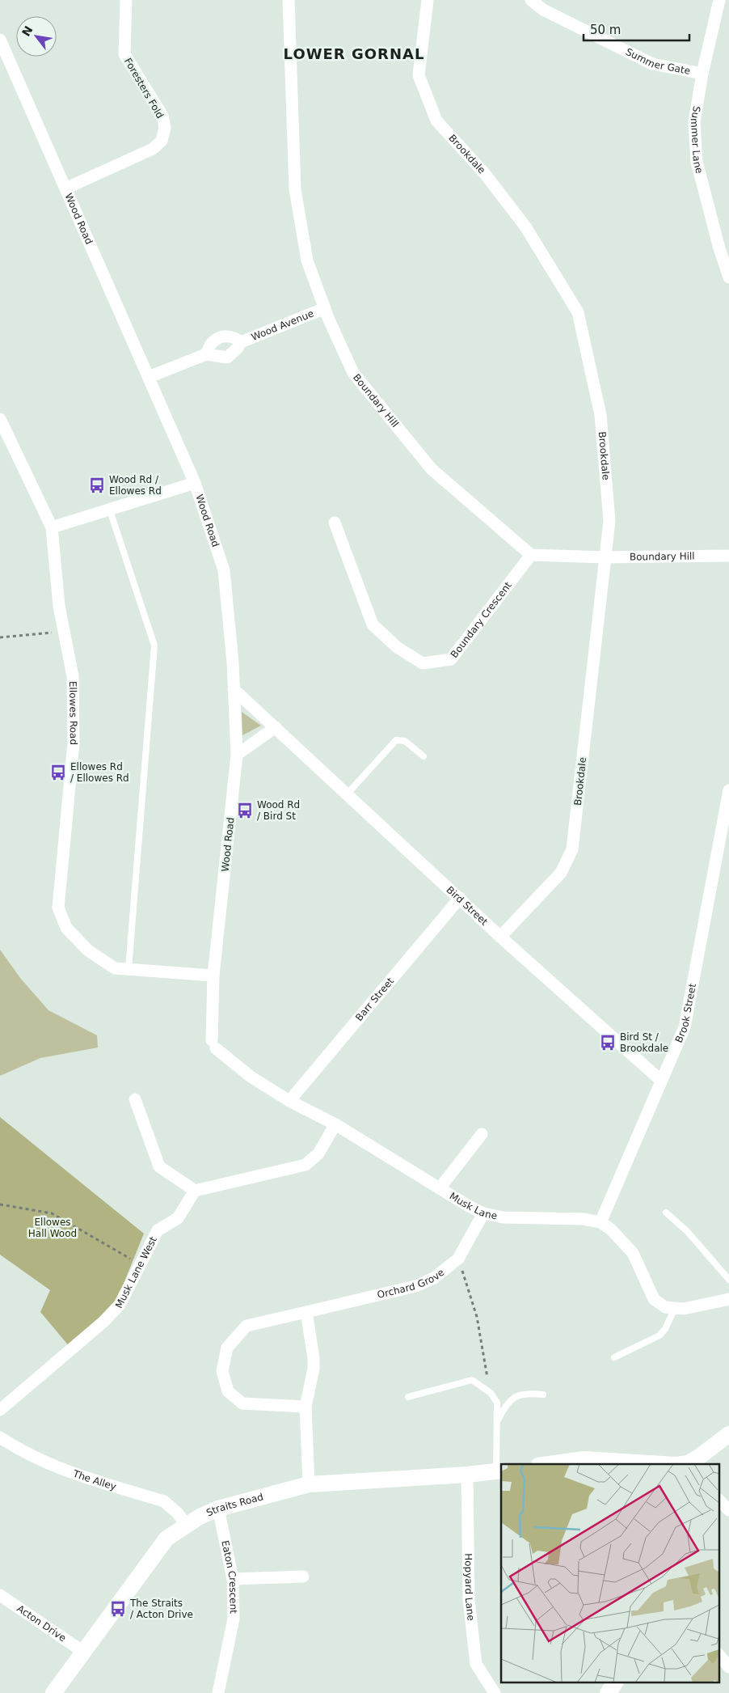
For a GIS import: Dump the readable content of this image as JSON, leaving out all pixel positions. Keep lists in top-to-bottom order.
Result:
{
  "streets": {
    "street": [
      "Summer Gate",
      "Foresters Fold",
      "Summer Lane",
      "Brookdale",
      "Wood Road",
      "Wood Avenue",
      "Boundary Hill",
      "Boundary Crescent",
      "Ellowes Road",
      "Bird Street",
      "Barr Street",
      "Brook Street",
      "Musk Lane",
      "Musk Lane West",
      "Orchard Grove",
      "The Alley",
      "Straits Road",
      "Eaton Crescent",
      "Hopyard Lane",
      "Acton Drive"
    ]
  },
  "crossings": [
    ["Summer Gate", "Summer Lane"],
    ["Foresters Fold", "Wood Road"],
    ["Brookdale", "Boundary Hill"],
    ["Brookdale", "Bird Street"],
    ["Wood Road", "Wood Avenue"],
    ["Wood Road", "Ellowes Road"],
    ["Wood Road", "Bird Street"],
    ["Wood Road", "Musk Lane"],
    ["Wood Avenue", "Boundary Hill"],
    ["Boundary Hill", "Boundary Crescent"],
    ["Bird Street", "Barr Street"],
    ["Bird Street", "Brook Street"],
    ["Barr Street", "Musk Lane"],
    ["Brook Street", "Musk Lane"],
    ["Musk Lane", "Orchard Grove"],
    ["The Alley", "Straits Road"],
    ["Straits Road", "Eaton Crescent"],
    ["Straits Road", "Hopyard Lane"],
    ["Straits Road", "Acton Drive"]
  ],
  "districts": ["LOWER GORNAL"],
  "parks": ["Ellowes Hall Wood"],
  "places": {
    "bus stop": [
      "Wood Rd / Ellowes Rd",
      "Ellowes Rd / Ellowes Rd",
      "Wood Rd / Bird St",
      "Bird St / Brookdale",
      "The Straits / Acton Drive"
    ]
  },
  "scale_bar": "50 m",
  "north": "top left"
}
